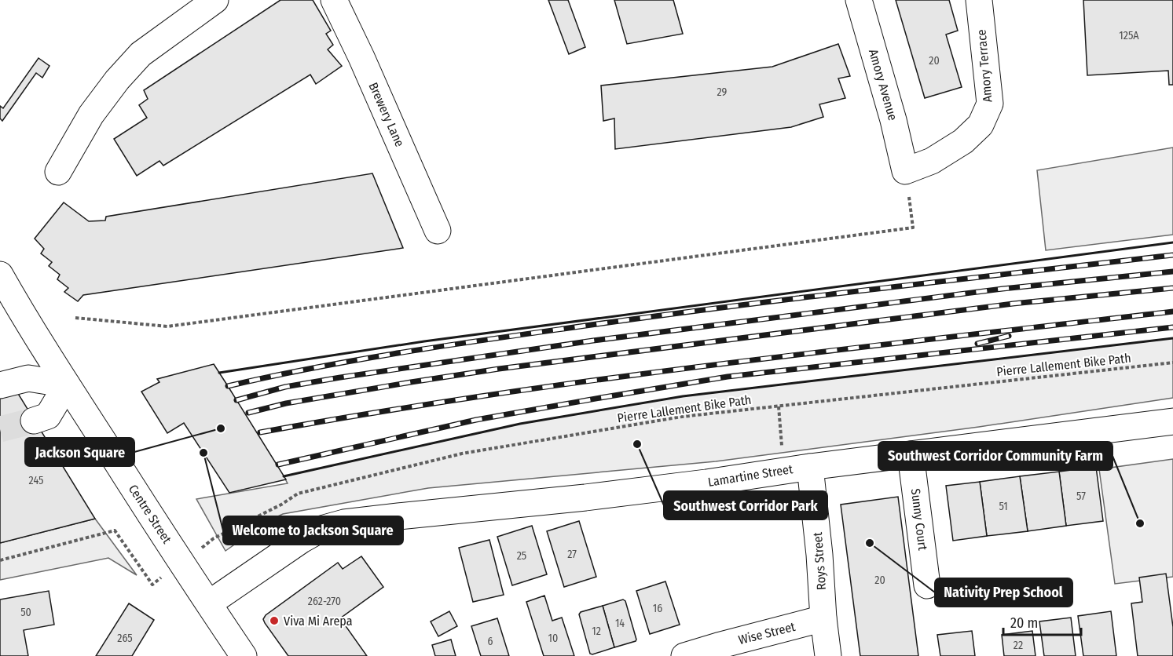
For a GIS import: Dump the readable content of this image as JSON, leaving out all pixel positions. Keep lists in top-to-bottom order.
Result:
{
  "streets": {
    "street": [
      "Amory Terrace",
      "Amory Avenue",
      "Brewery Lane",
      "Lamartine Street",
      "Centre Street",
      "Sunny Court",
      "Roys Street",
      "Wise Street"
    ],
    "path": ["Pierre Lallement Bike Path"]
  },
  "crossings": [
    ["Amory Terrace", "Amory Avenue"],
    ["Lamartine Street", "Centre Street"],
    ["Lamartine Street", "Sunny Court"],
    ["Lamartine Street", "Roys Street"],
    ["Roys Street", "Wise Street"]
  ],
  "places": [
    "Jackson Square",
    "Southwest Corridor Park",
    "Welcome to Jackson Square",
    "Southwest Corridor Community Farm",
    "Nativity Prep School",
    "Viva Mi Arepa"
  ],
  "house_numbers": [
    "125A",
    "20",
    "29",
    "245",
    "57",
    "51",
    "27",
    "25",
    "20",
    "262-270",
    "16",
    "50",
    "14",
    "12",
    "265",
    "10",
    "6",
    "22"
  ],
  "scale_bar": "20 m"
}
